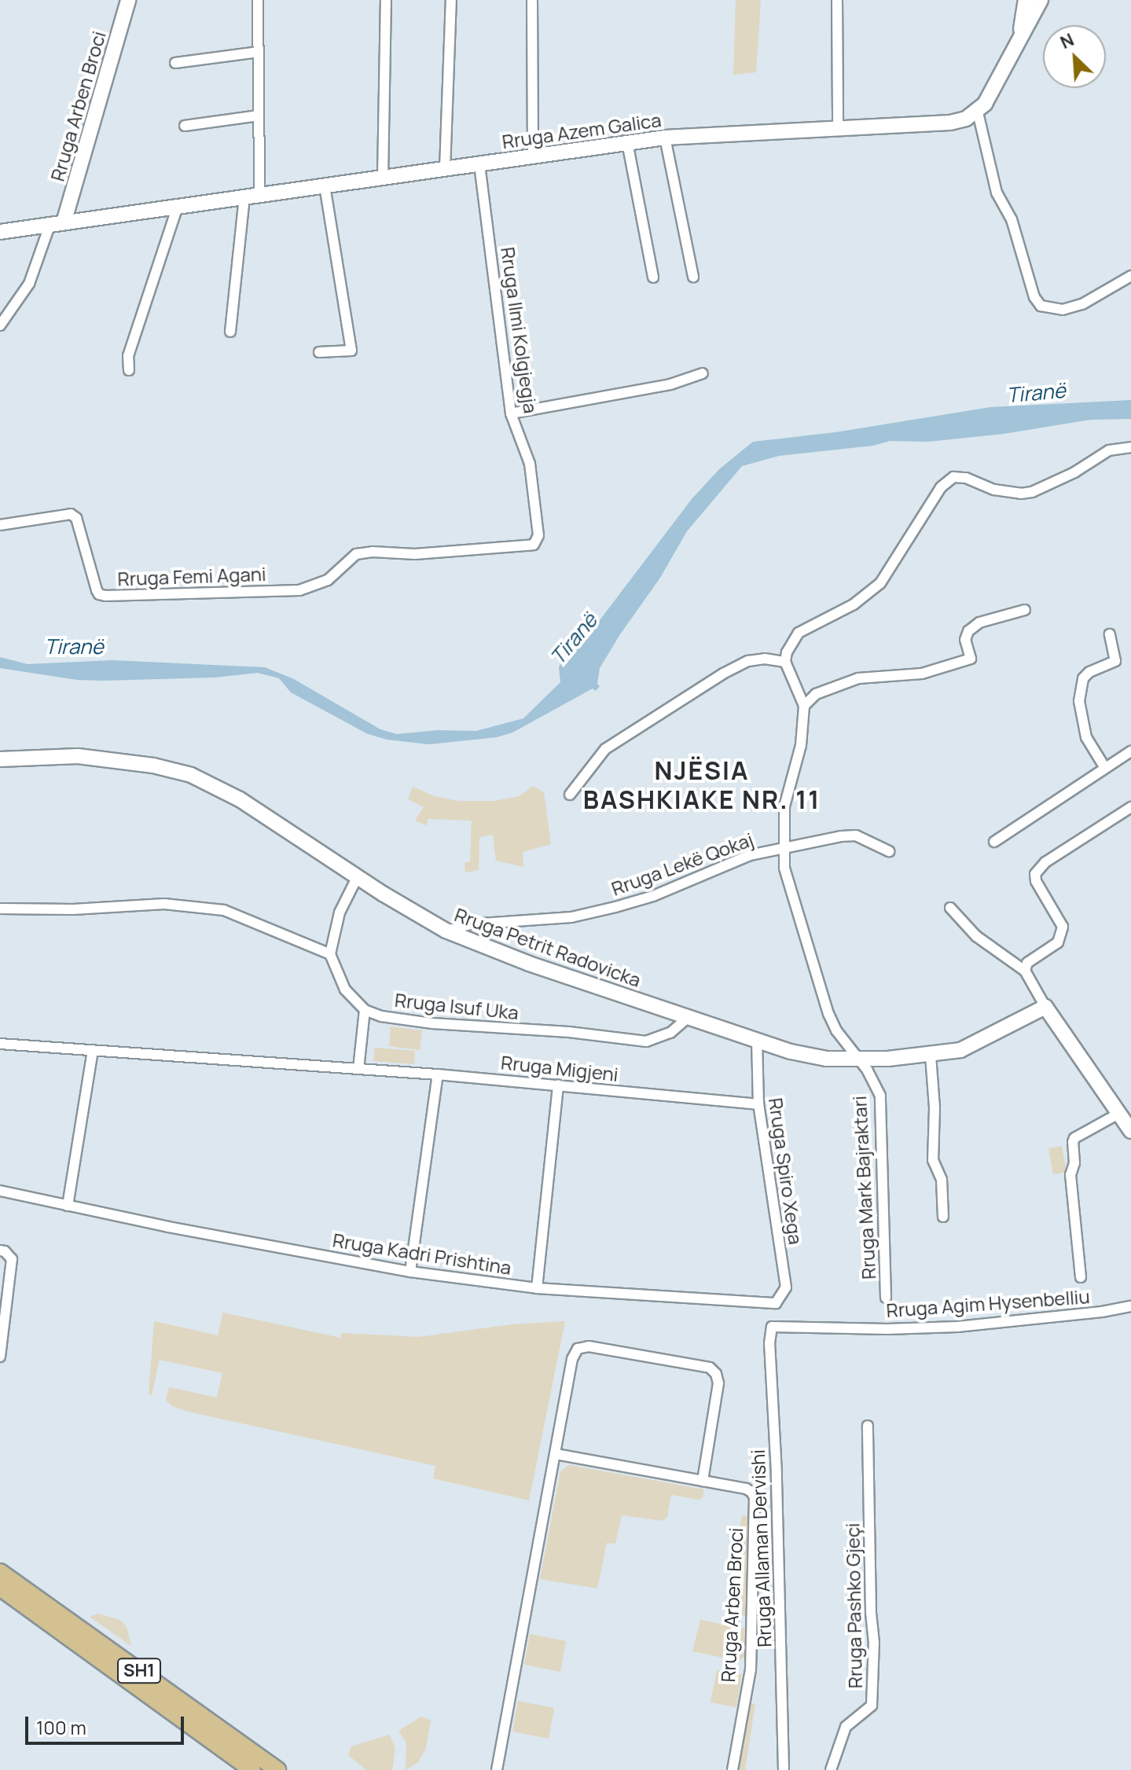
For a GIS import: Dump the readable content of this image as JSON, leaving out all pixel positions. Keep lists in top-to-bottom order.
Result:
{
  "streets": {
    "main road": [
      "Rruga Arben Broci",
      "Rruga Azem Galica",
      "Rruga Petrit Radovicka",
      "SH1"
    ],
    "street": [
      "Rruga Ilmi Kolgjegja",
      "Rruga Femi Agani",
      "Rruga Lekë Qokaj",
      "Rruga Isuf Uka",
      "Rruga Migjeni",
      "Rruga Spiro Xega",
      "Rruga Mark Bajraktari",
      "Rruga Kadri Prishtina",
      "Rruga Agim Hysenbelliu",
      "Rruga Allaman Dervishi",
      "Rruga Pashko Gjeçi"
    ]
  },
  "crossings": [
    ["Rruga Arben Broci", "Rruga Azem Galica"],
    ["Rruga Azem Galica", "Rruga Ilmi Kolgjegja"],
    ["Rruga Ilmi Kolgjegja", "Rruga Femi Agani"],
    ["Rruga Lekë Qokaj", "Rruga Petrit Radovicka"],
    ["Rruga Lekë Qokaj", "Rruga Mark Bajraktari"],
    ["Rruga Petrit Radovicka", "Rruga Isuf Uka"],
    ["Rruga Petrit Radovicka", "Rruga Spiro Xega"],
    ["Rruga Petrit Radovicka", "Rruga Mark Bajraktari"],
    ["Rruga Migjeni", "Rruga Spiro Xega"],
    ["Rruga Spiro Xega", "Rruga Kadri Prishtina"],
    ["Rruga Agim Hysenbelliu", "Rruga Allaman Dervishi"]
  ],
  "districts": ["NJËSIA BASHKIAKE NR. 11"],
  "water": ["Tiranë"],
  "scale_bar": "100 m",
  "north": "top left"
}
